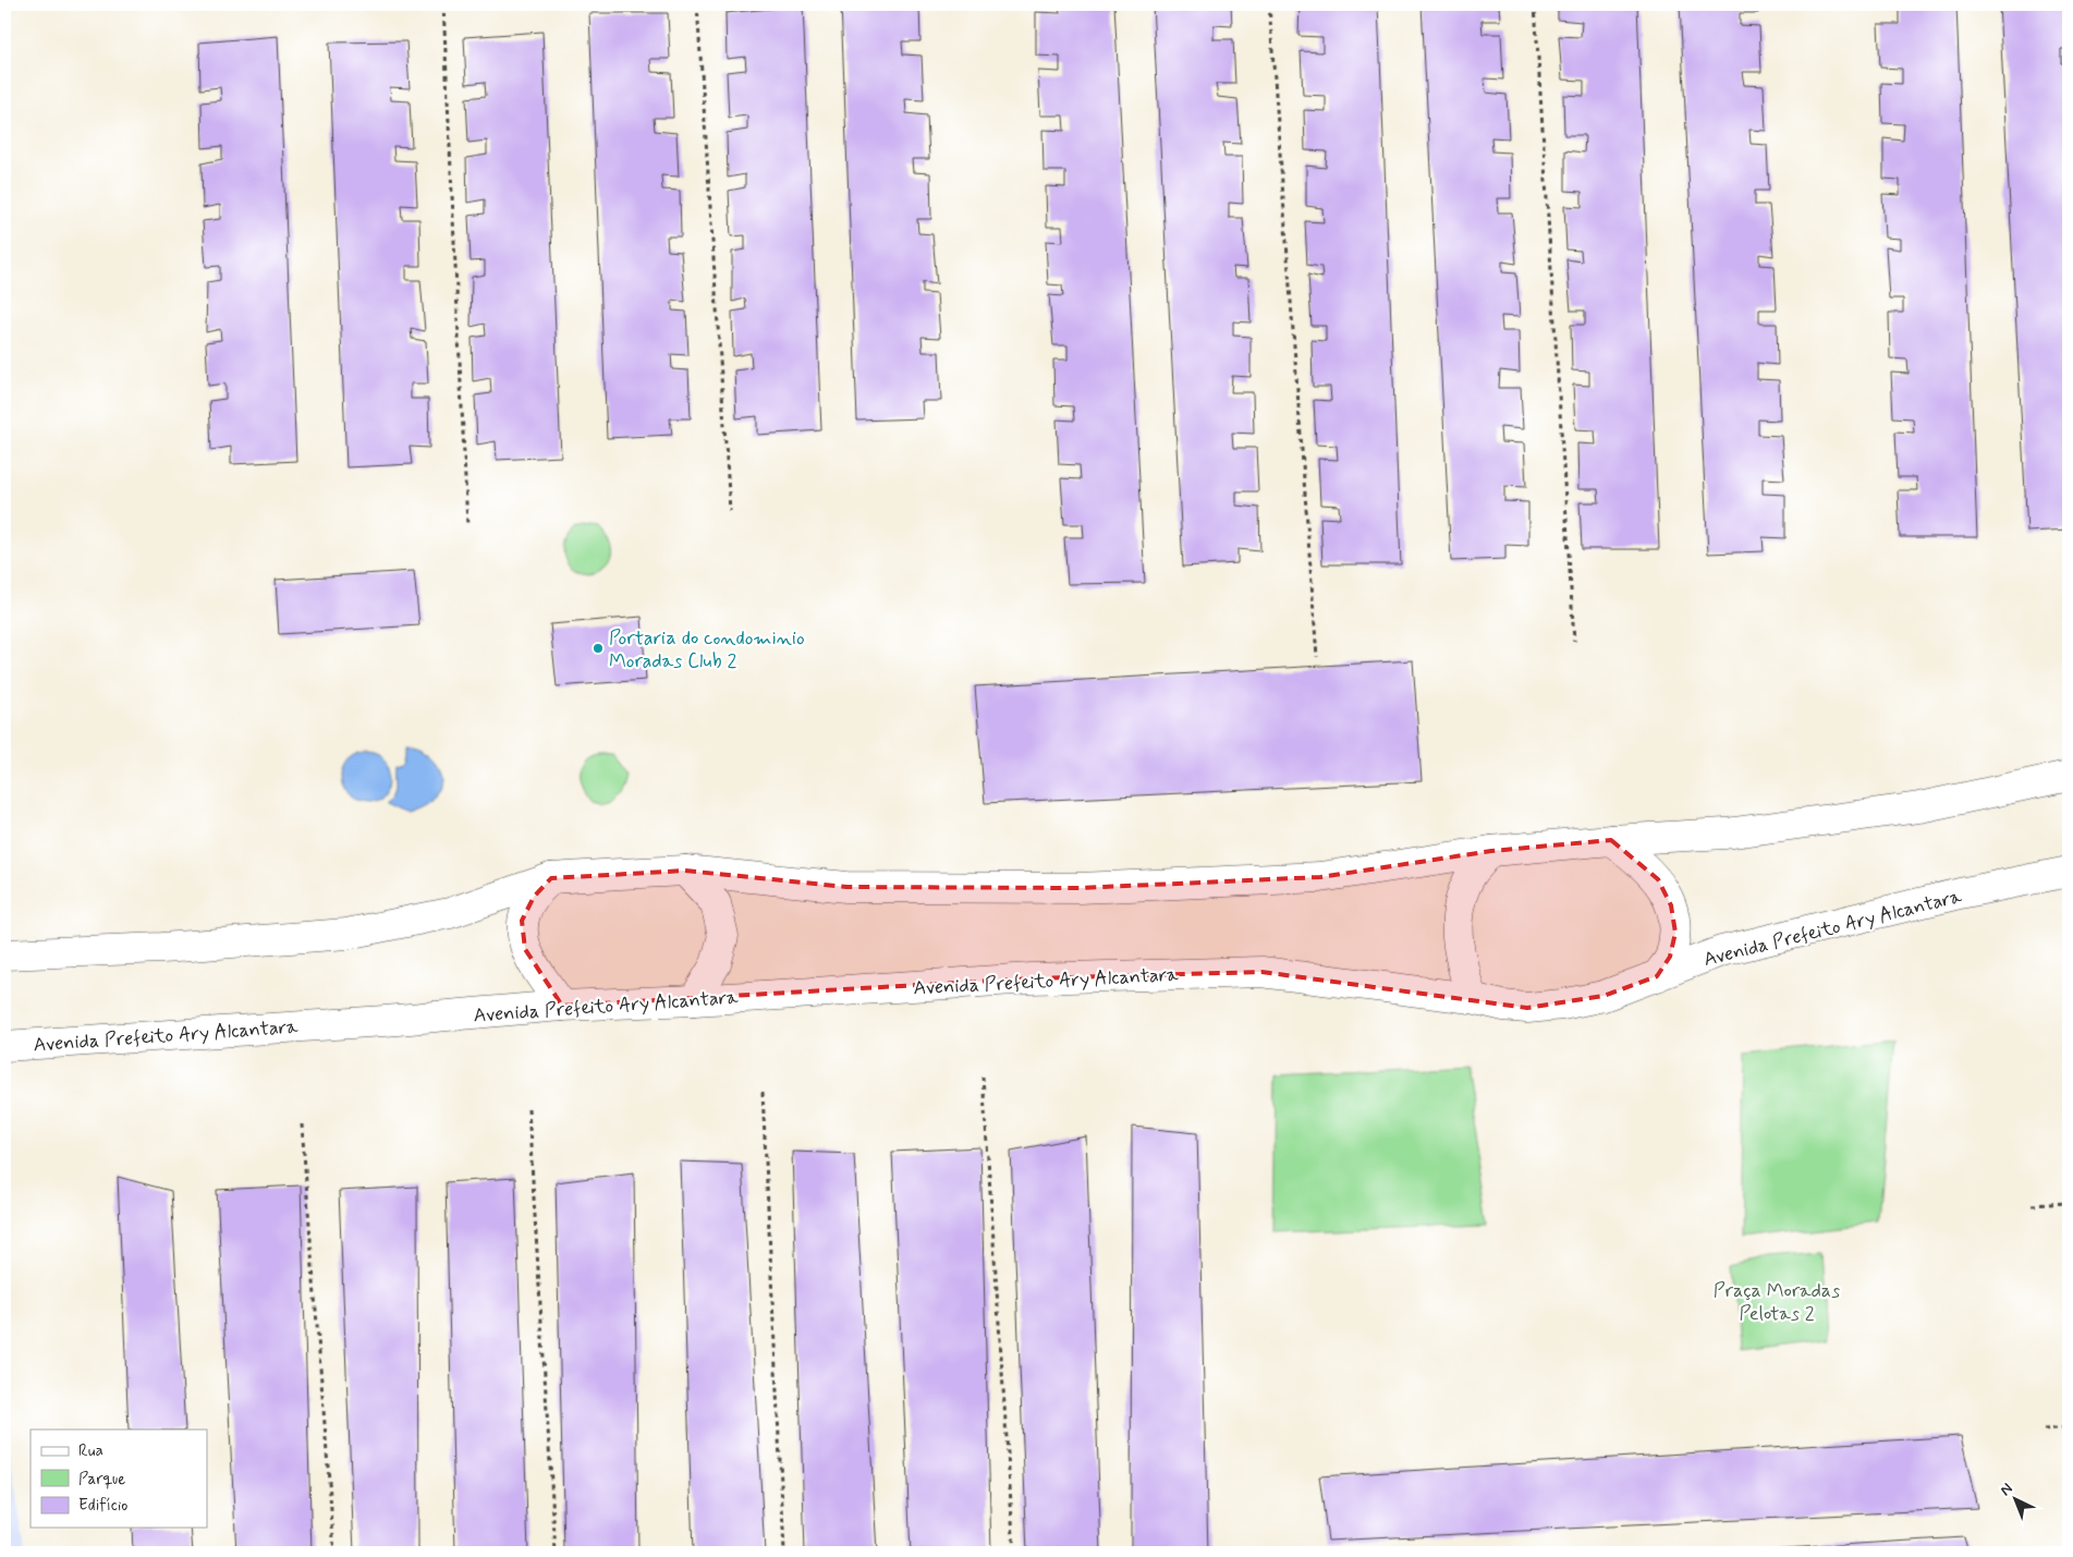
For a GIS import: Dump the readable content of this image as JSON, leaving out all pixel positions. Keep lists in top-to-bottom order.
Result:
{
  "streets": {
    "street": ["Avenida Prefeito Ary Alcantara"]
  },
  "parks": ["Praça Moradas Pelotas 2"],
  "places": ["Portaria do condominio Moradas Club 2"],
  "legend": ["Rua", "Parque", "Edifício"],
  "north": "top left"
}
